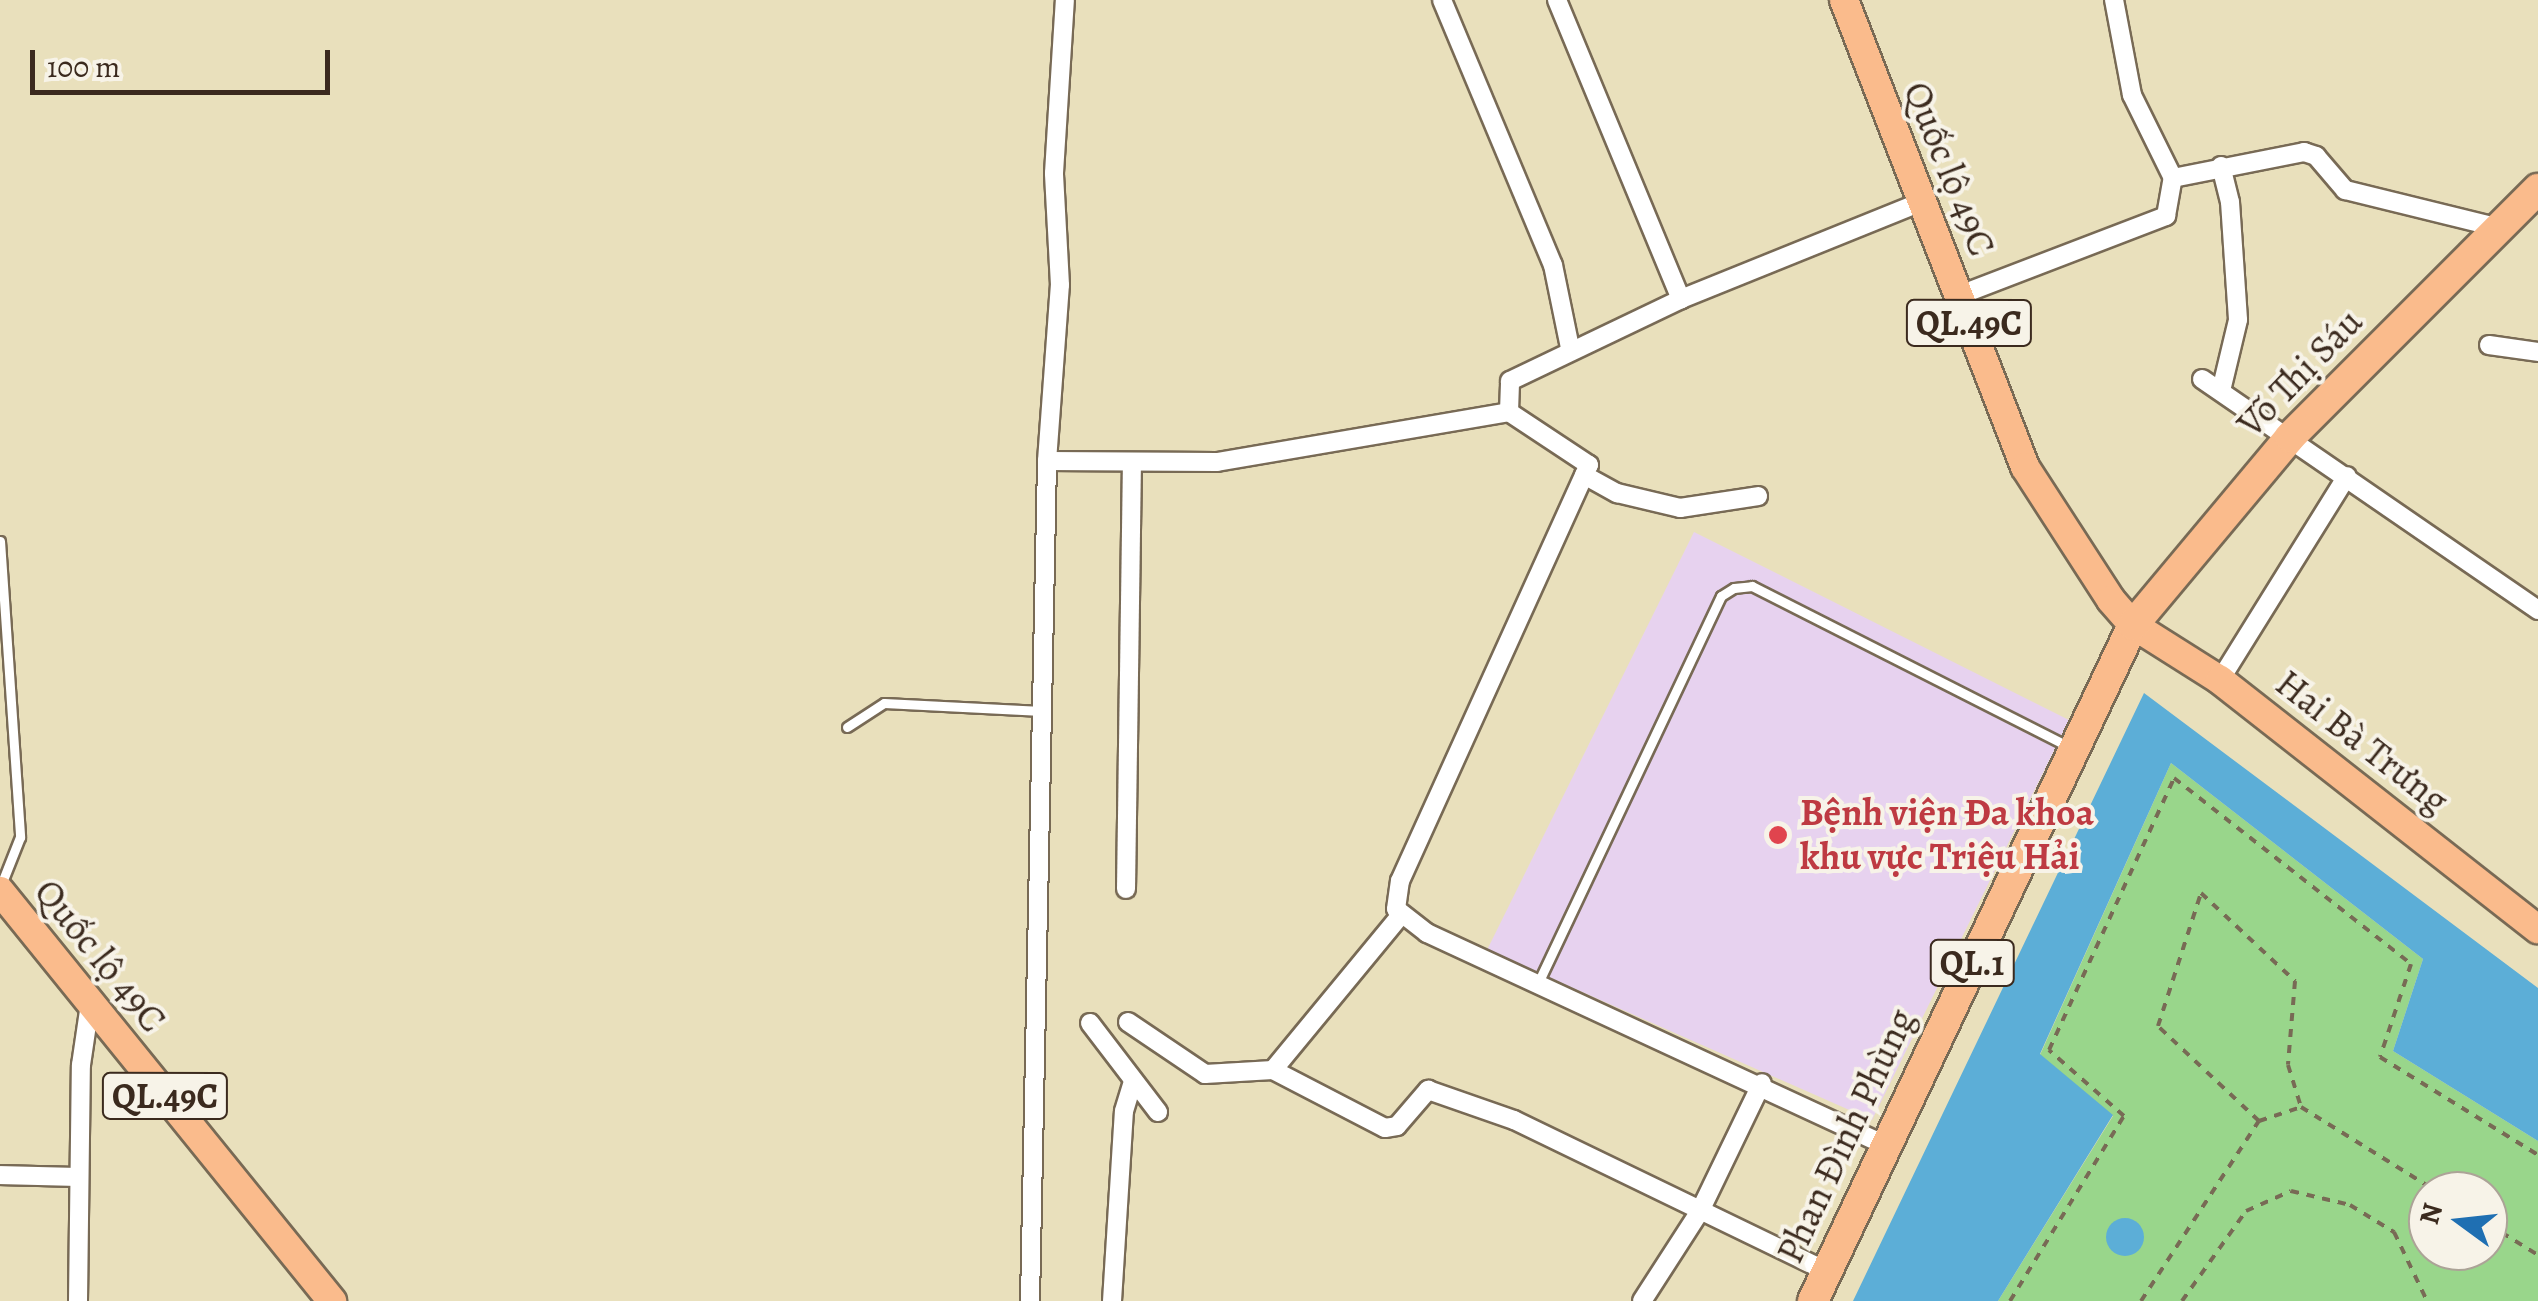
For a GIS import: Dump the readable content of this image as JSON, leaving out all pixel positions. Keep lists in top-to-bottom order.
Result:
{
  "streets": {
    "highway": ["Võ Thị Sáu", "QL.1", "Phan Đình Phùng"],
    "main road": ["Quốc lộ 49C", "QL.49C", "Hai Bà Trưng"]
  },
  "crossings": [
    ["Quốc lộ 49C", "Võ Thị Sáu"],
    ["Quốc lộ 49C", "Hai Bà Trưng"],
    ["Quốc lộ 49C", "Phan Đình Phùng"],
    ["Võ Thị Sáu", "Hai Bà Trưng"],
    ["Võ Thị Sáu", "Phan Đình Phùng"],
    ["Hai Bà Trưng", "Phan Đình Phùng"]
  ],
  "places": ["Bệnh viện Đa khoa khu vực Triệu Hải"],
  "scale_bar": "100 m",
  "north": "left"
}
